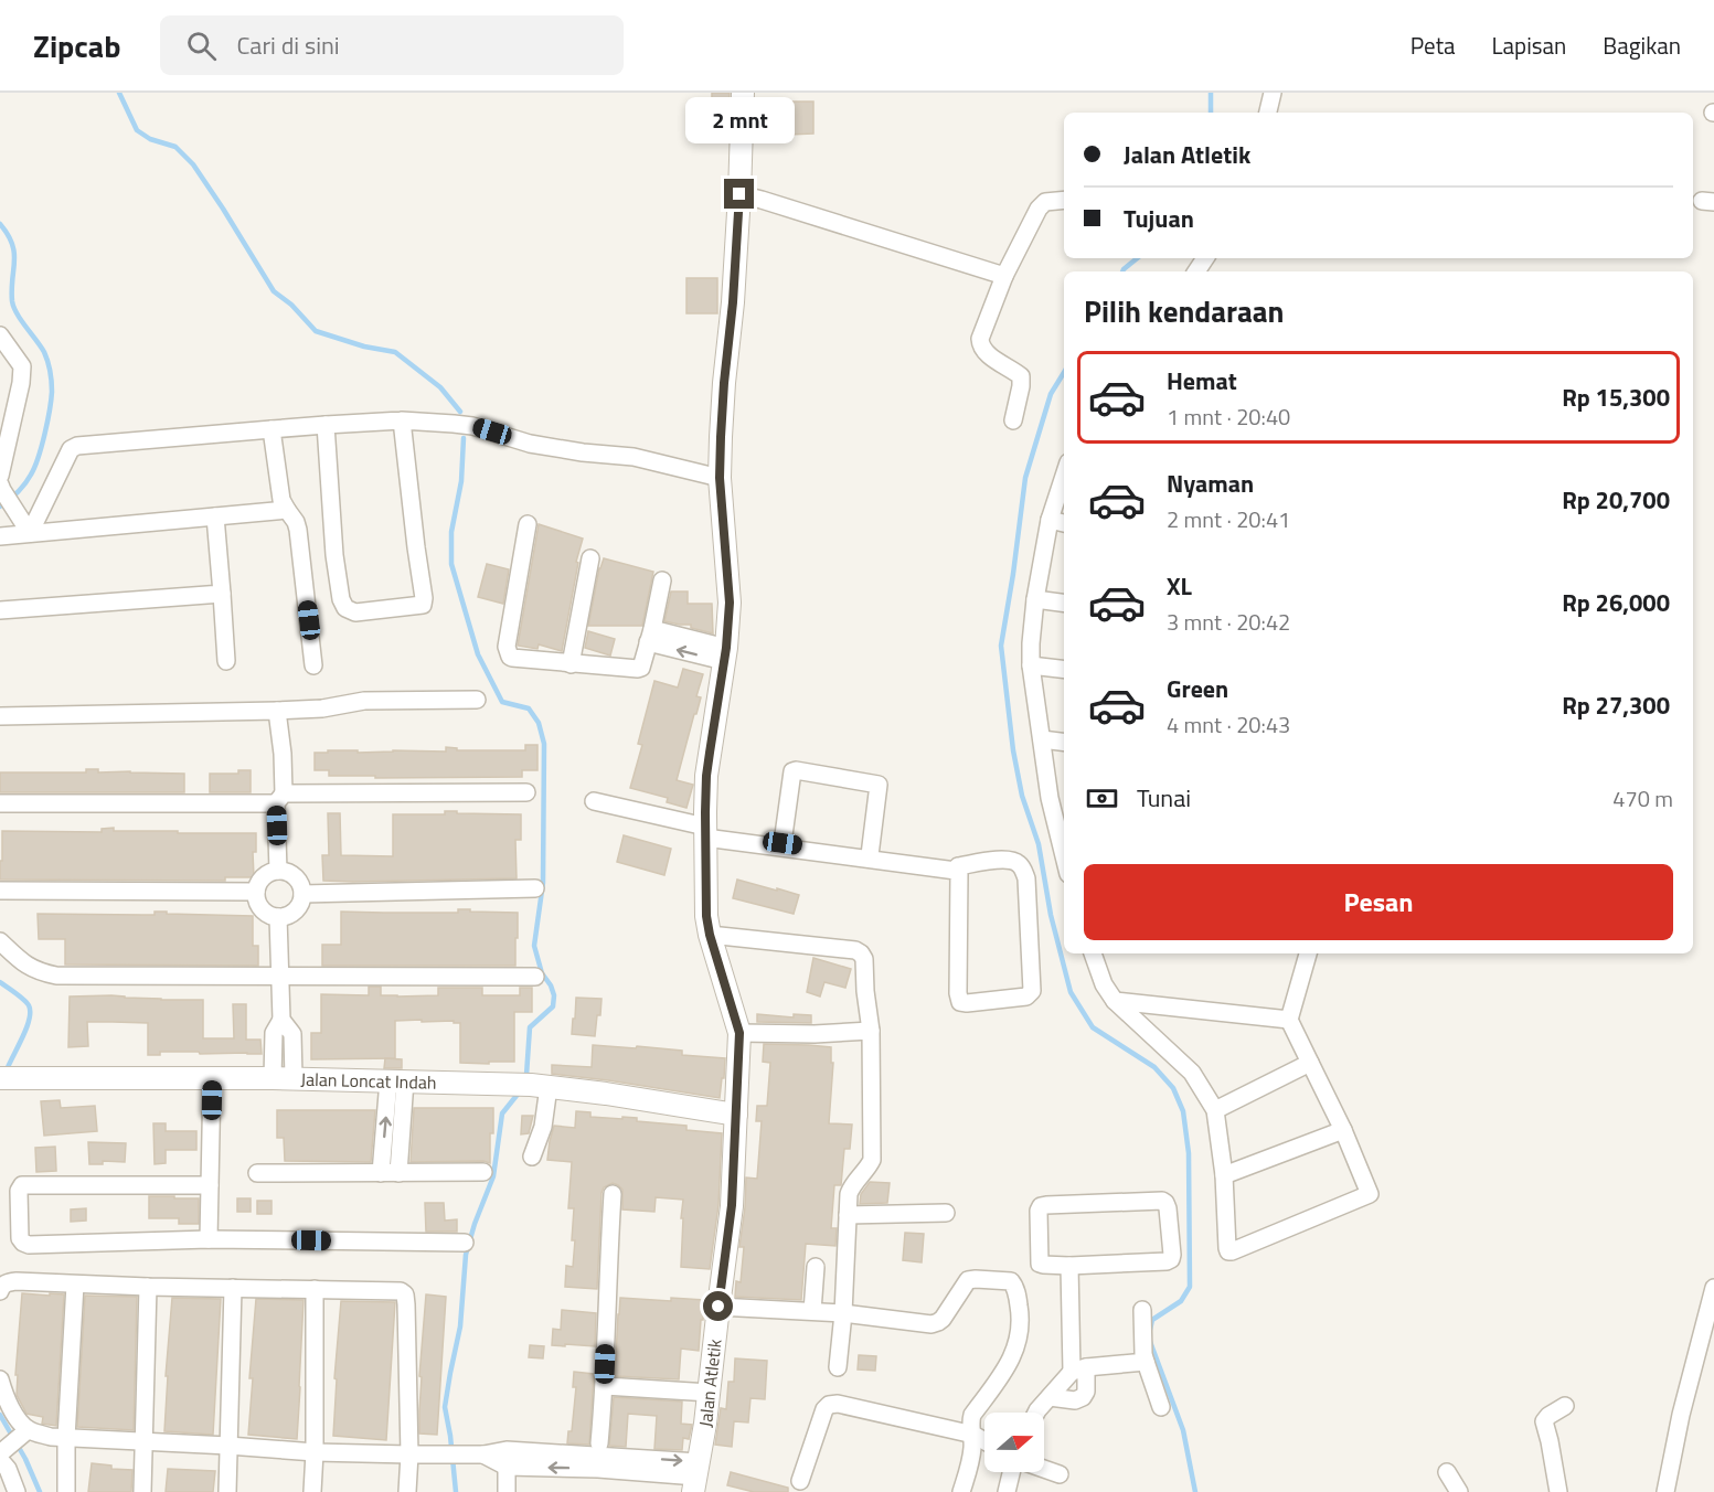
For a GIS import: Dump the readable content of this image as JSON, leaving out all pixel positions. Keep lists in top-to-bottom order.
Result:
{
  "streets": {
    "street": ["Jalan Loncat Indah", "Jalan Atletik"]
  },
  "crossings": [
    ["Jalan Loncat Indah", "Jalan Atletik"]
  ],
  "north": "right",
  "page": {
    "header": "Zipcab",
    "search": "Cari di sini",
    "nav": ["Peta", "Lapisan", "Bagikan"],
    "bubble": "2 mnt",
    "banner": ["Jalan Atletik", "Tujuan"],
    "heading": "Pilih kendaraan",
    "list": [
      {
        "name": "Hemat",
        "note": "1 mnt · 20:40",
        "value": "Rp 15,300"
      },
      {
        "name": "Nyaman",
        "note": "2 mnt · 20:41",
        "value": "Rp 20,700"
      },
      {
        "name": "XL",
        "note": "3 mnt · 20:42",
        "value": "Rp 26,000"
      },
      {
        "name": "Green",
        "note": "4 mnt · 20:43",
        "value": "Rp 27,300"
      }
    ],
    "pay": ["Tunai", "470 m"],
    "buttons": "Pesan"
  }
}
